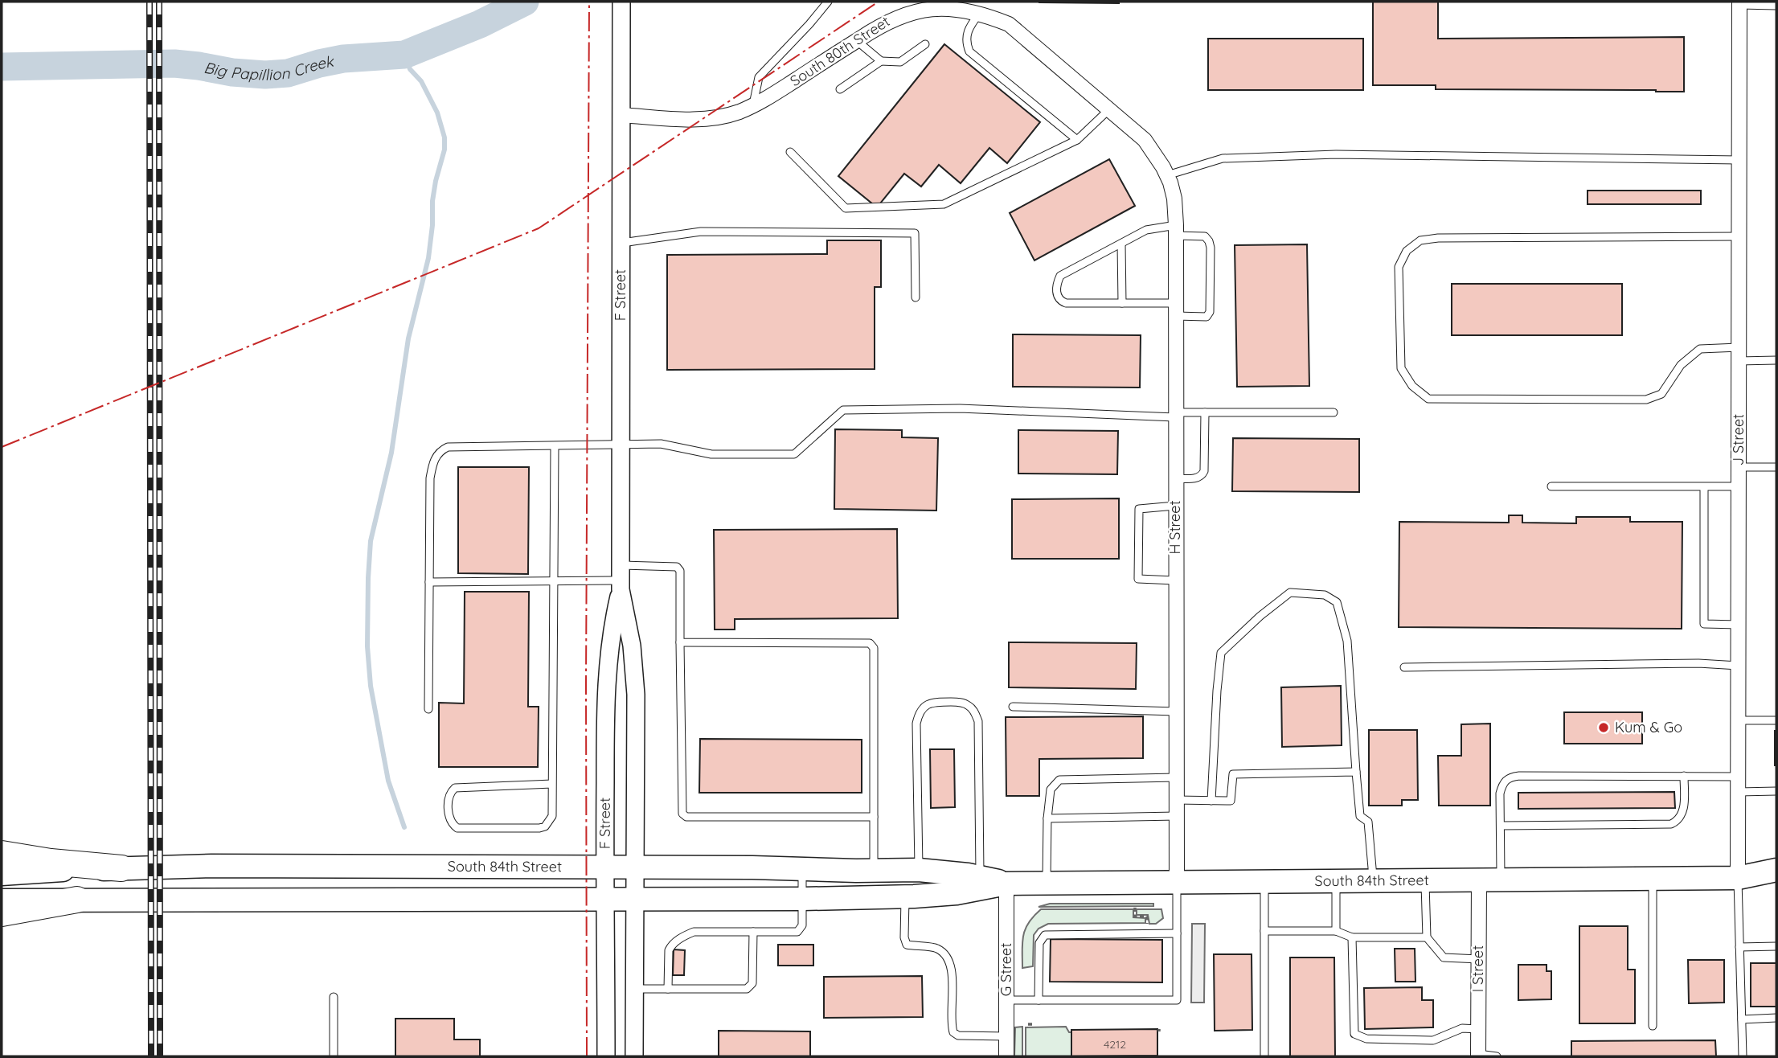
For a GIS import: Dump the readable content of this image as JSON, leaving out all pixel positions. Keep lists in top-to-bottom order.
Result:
{
  "streets": {
    "main road": ["South 84th Street"],
    "street": [
      "South 80th Street",
      "F Street",
      "J Street",
      "H Street",
      "I Street",
      "G Street"
    ]
  },
  "crossings": [
    ["South 80th Street", "F Street"],
    ["South 80th Street", "H Street"],
    ["F Street", "South 84th Street"],
    ["J Street", "South 84th Street"],
    ["H Street", "South 84th Street"],
    ["South 84th Street", "I Street"],
    ["South 84th Street", "G Street"]
  ],
  "water": ["Big Papillion Creek"],
  "places": ["Kum & Go"],
  "house_numbers": ["4212"]
}
